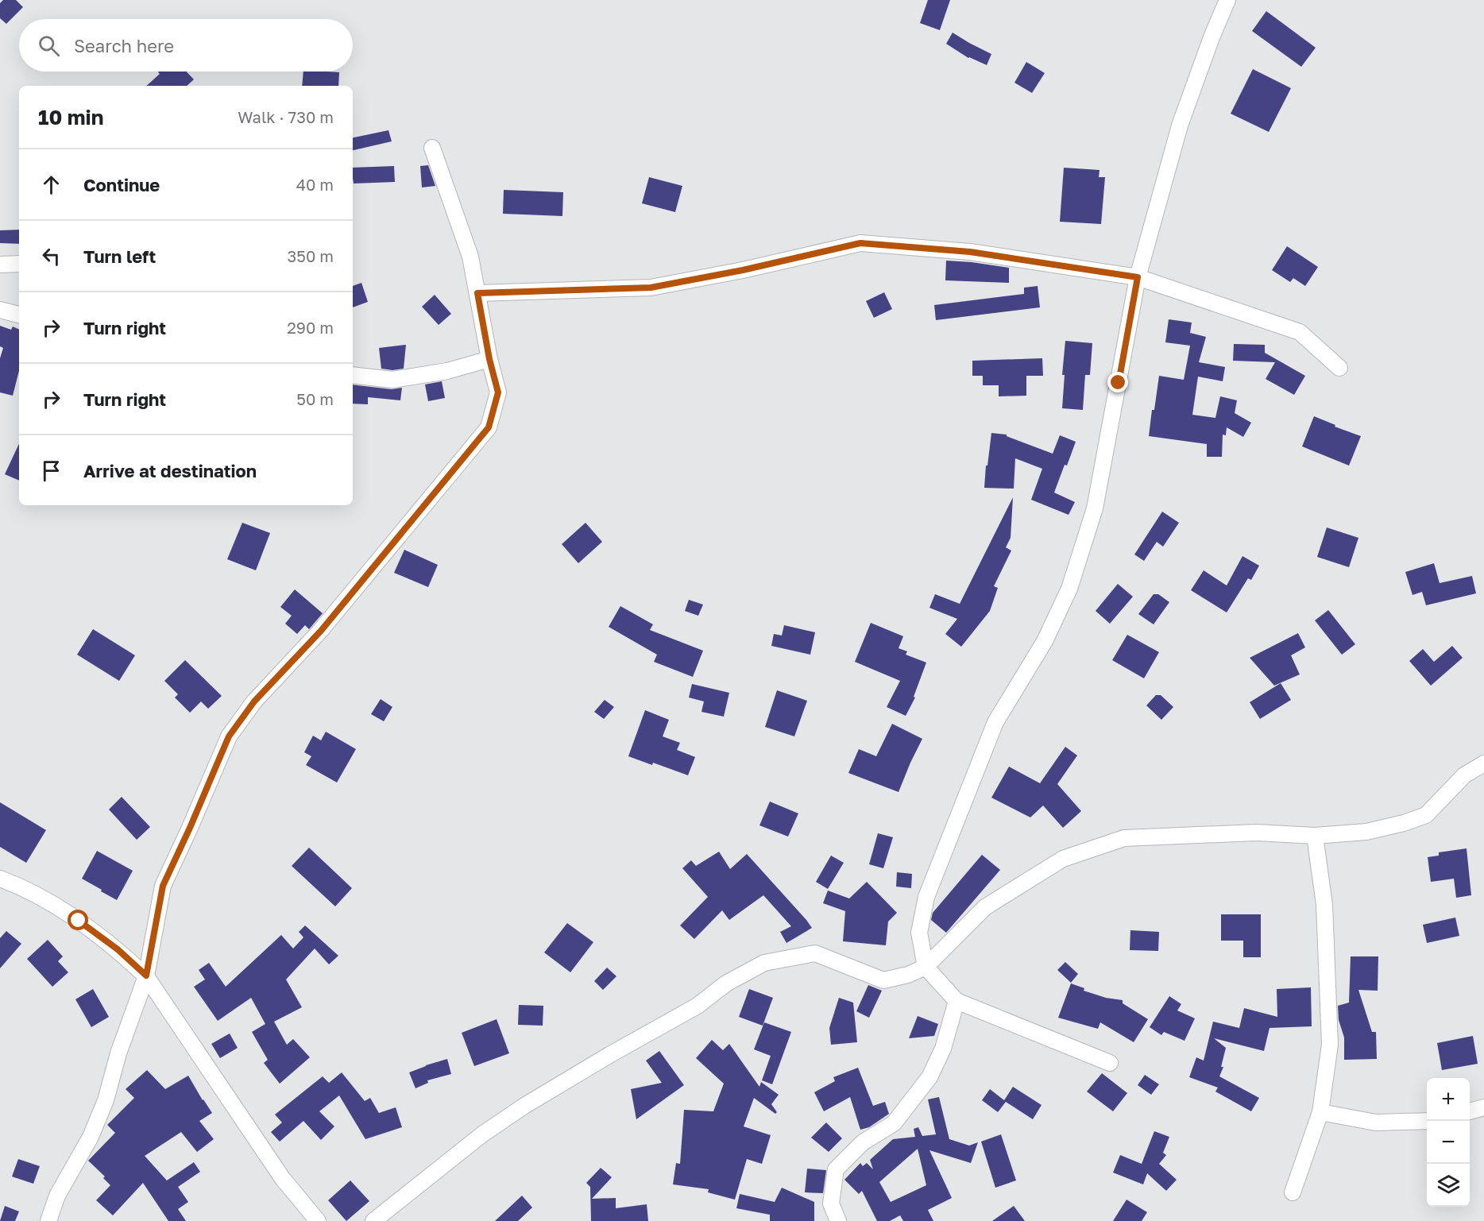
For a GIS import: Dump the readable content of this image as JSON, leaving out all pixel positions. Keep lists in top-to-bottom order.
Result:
{
  "page": {
    "search": "Search here",
    "heading": ["10 min", "Walk · 730 m"],
    "list": [
      ["Continue", "40 m"],
      ["Turn left", "350 m"],
      ["Turn right", "290 m"],
      ["Turn right", "50 m"],
      "Arrive at destination"
    ],
    "map_buttons": ["+", "−"]
  }
}
